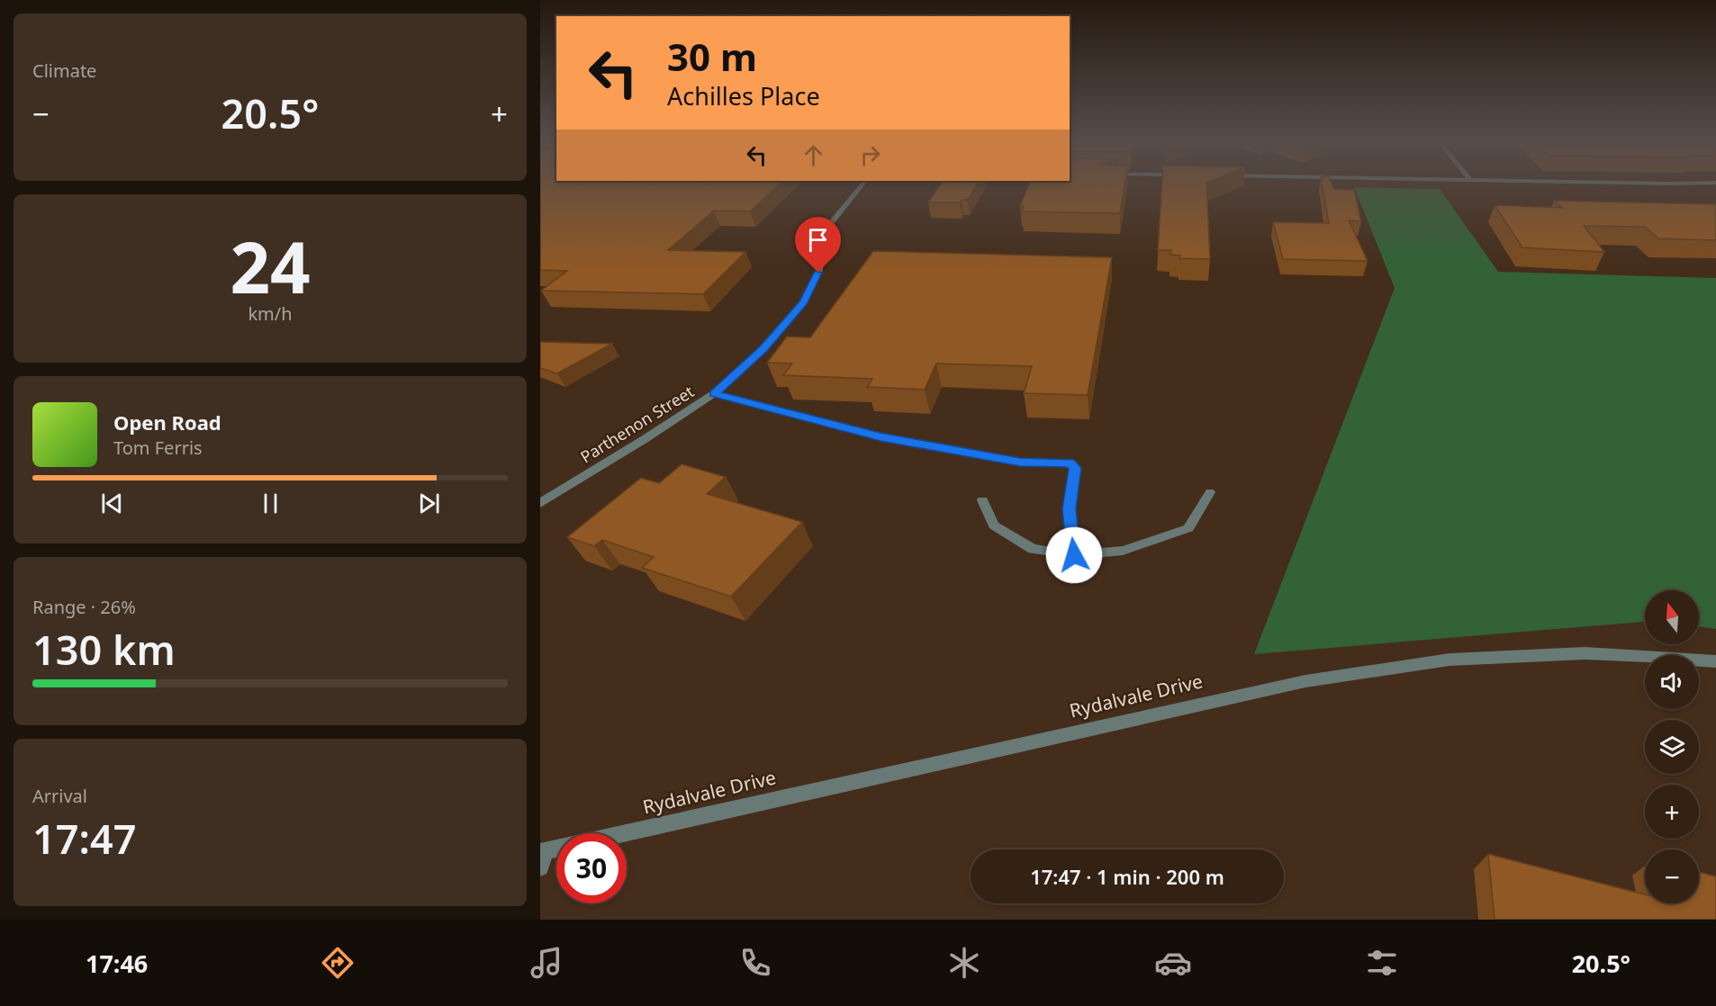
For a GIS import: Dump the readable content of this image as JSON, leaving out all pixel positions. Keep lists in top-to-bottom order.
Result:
{
  "streets": {
    "street": ["Parthenon Street", "Rydalvale Drive"]
  },
  "north": "top",
  "page": {
    "tile": [
      "Climate",
      ["24", "km/h"],
      ["Range · 26%", "130 km"],
      ["Arrival", "17:47"]
    ],
    "turn": ["30 m", "Achilles Place"],
    "heat": ["−", "20.5°", "+"],
    "song": ["Open Road", "Tom Ferris"],
    "map_buttons": ["+", "−"],
    "limit": "30",
    "trip": "17:47 · 1 min · 200 m",
    "tabs": ["17:46", "20.5°"]
  }
}
